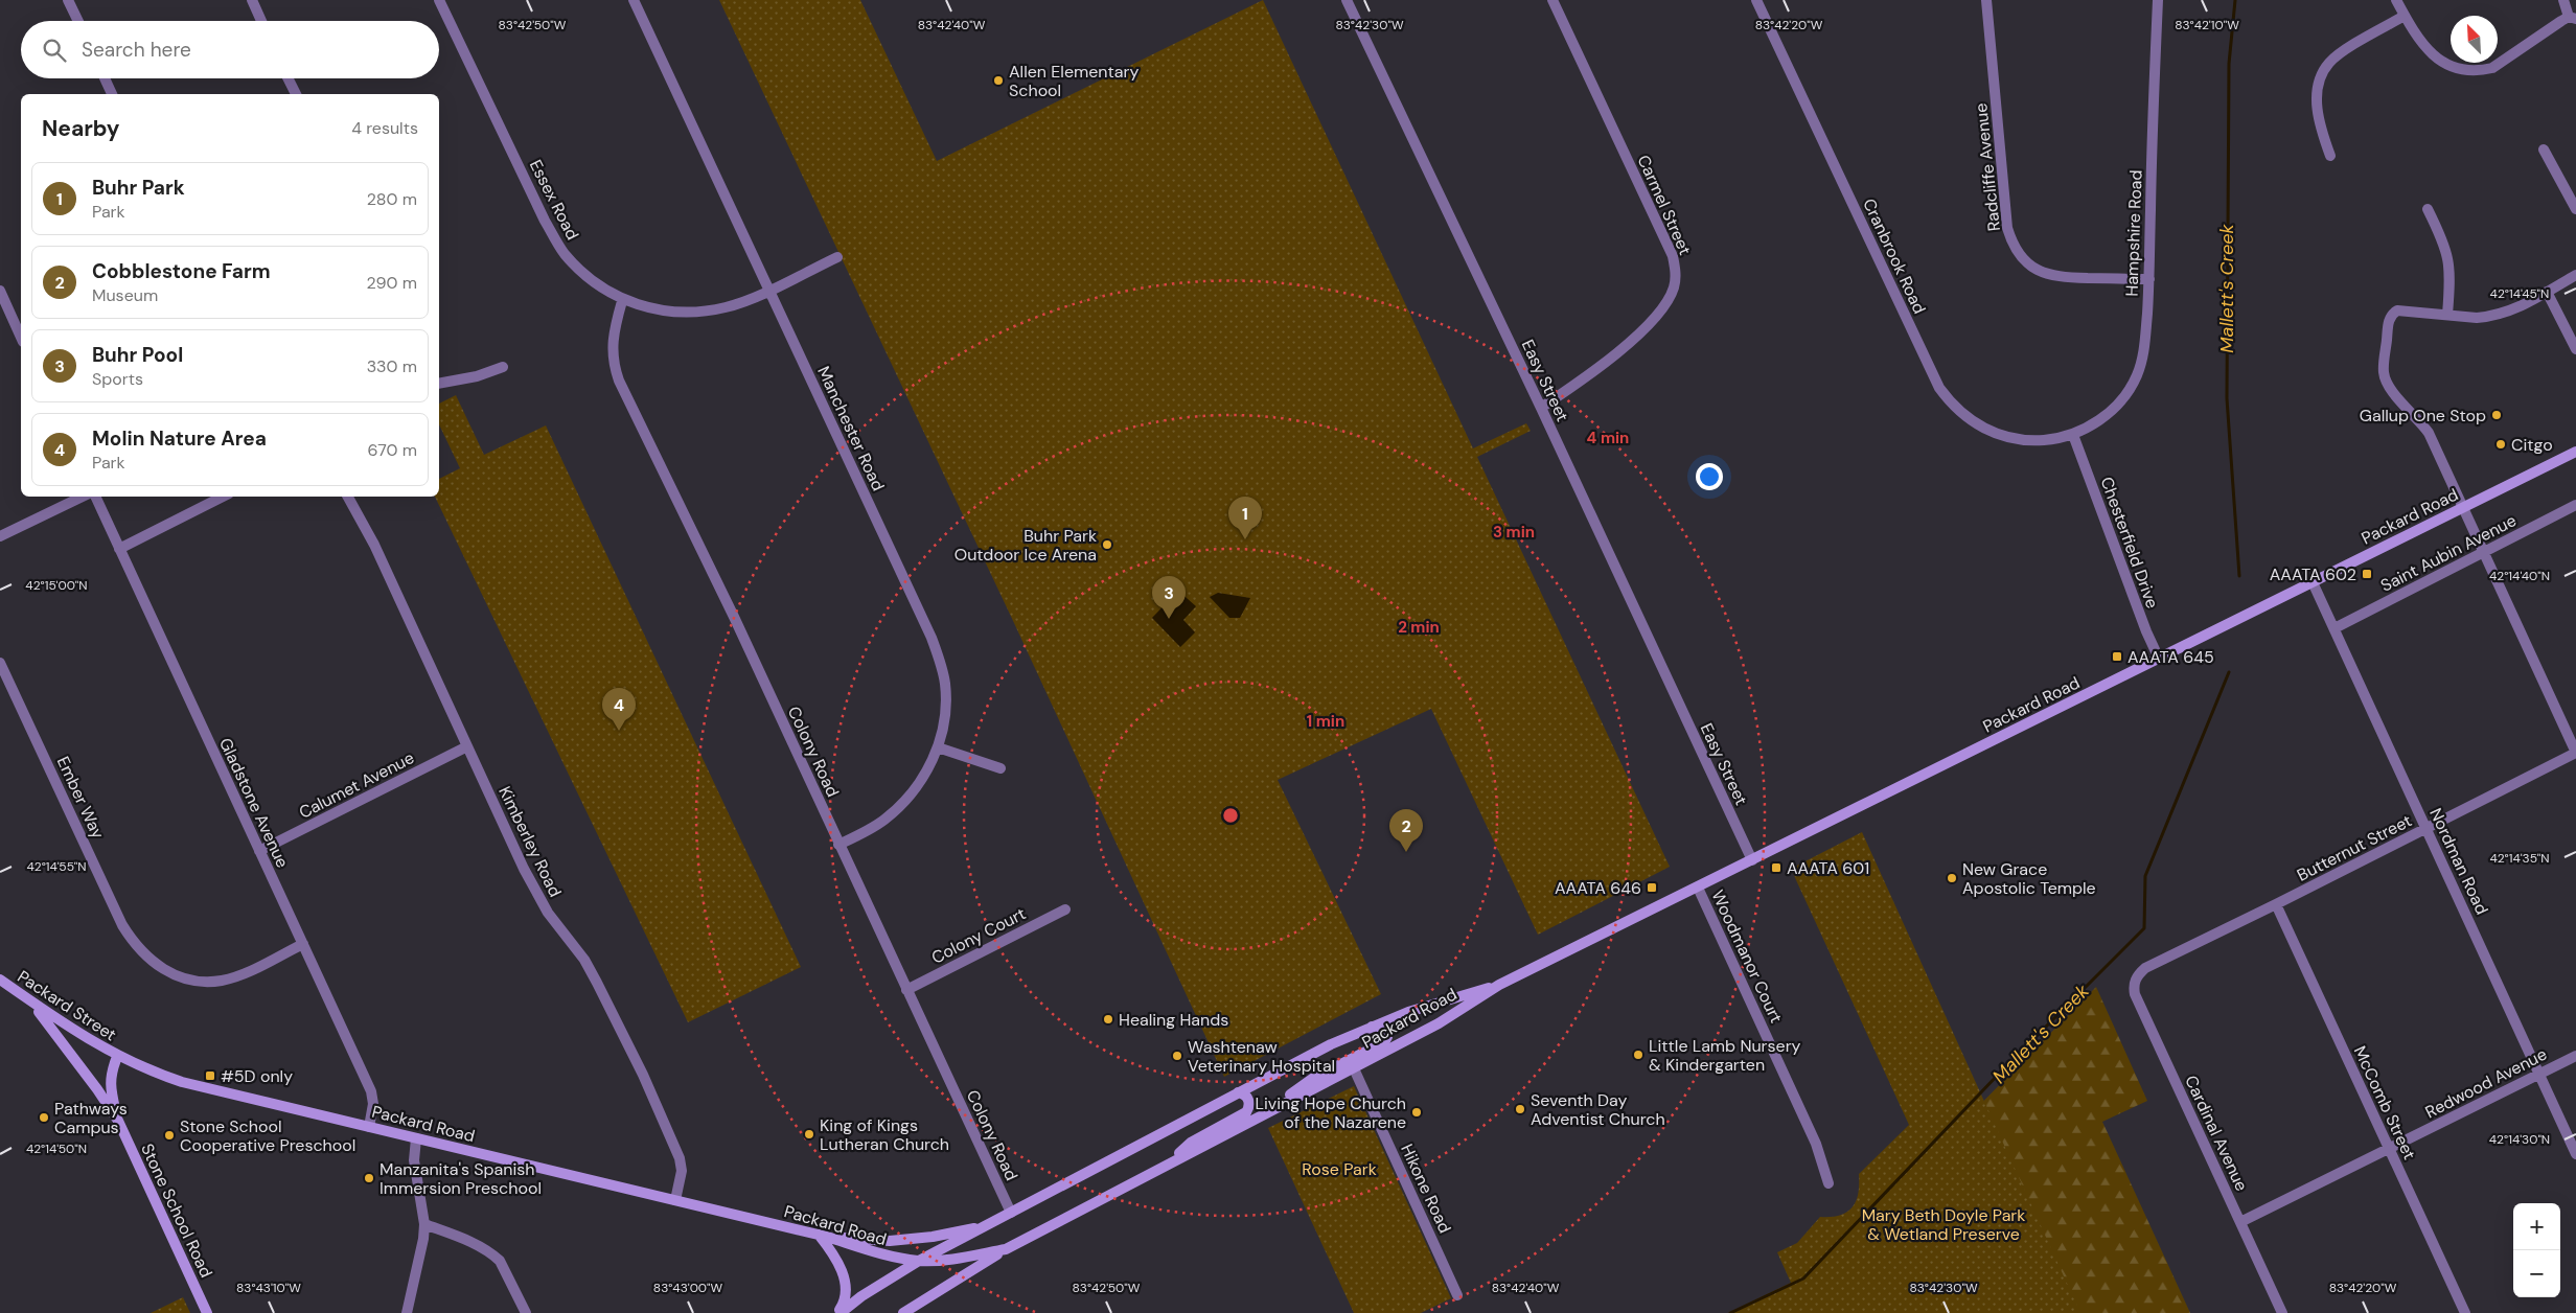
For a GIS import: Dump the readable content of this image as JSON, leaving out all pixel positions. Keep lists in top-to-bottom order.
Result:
{
  "streets": {
    "main road": ["Packard Road", "Packard Street", "Stone School Road"],
    "street": [
      "Radcliffe Avenue",
      "Essex Road",
      "Carmel Street",
      "Hampshire Road",
      "Cranbrook Road",
      "Easy Street",
      "Manchester Road",
      "Chesterfield Drive",
      "Saint Aubin Avenue",
      "Colony Road",
      "Calumet Avenue",
      "Ember Way",
      "Gladstone Avenue",
      "Kimberley Road",
      "Butternut Street",
      "Nordman Road",
      "Colony Court",
      "Woodmanor Court",
      "Redwood Avenue",
      "McComb Street",
      "Cardinal Avenue",
      "Hikone Road"
    ]
  },
  "crossings": [
    ["Radcliffe Avenue", "Hampshire Road"],
    ["Essex Road", "Manchester Road"],
    ["Essex Road", "Colony Road"],
    ["Carmel Street", "Easy Street"],
    ["Hampshire Road", "Cranbrook Road"],
    ["Hampshire Road", "Chesterfield Drive"],
    ["Cranbrook Road", "Chesterfield Drive"],
    ["Easy Street", "Packard Road"],
    ["Manchester Road", "Colony Road"],
    ["Packard Road", "Chesterfield Drive"],
    ["Packard Road", "Colony Road"],
    ["Packard Road", "Gladstone Avenue"],
    ["Packard Road", "Kimberley Road"],
    ["Packard Road", "Nordman Road"],
    ["Packard Road", "Woodmanor Court"],
    ["Packard Road", "Packard Street"],
    ["Packard Road", "Hikone Road"],
    ["Saint Aubin Avenue", "Nordman Road"],
    ["Colony Road", "Colony Court"],
    ["Calumet Avenue", "Gladstone Avenue"],
    ["Calumet Avenue", "Kimberley Road"],
    ["Ember Way", "Gladstone Avenue"],
    ["Butternut Street", "Nordman Road"],
    ["Butternut Street", "McComb Street"],
    ["Butternut Street", "Cardinal Avenue"],
    ["Nordman Road", "Redwood Avenue"],
    ["Redwood Avenue", "McComb Street"],
    ["Redwood Avenue", "Cardinal Avenue"]
  ],
  "water": ["Mallett's Creek"],
  "parks": ["Rose Park", "Mary Beth Doyle Park & Wetland Preserve"],
  "places": {
    "other": [
      "Allen Elementary School",
      "Gallup One Stop",
      "Citgo",
      "Buhr Park Outdoor Ice Arena",
      "New Grace Apostolic Temple",
      "Healing Hands",
      "Little Lamb Nursery & Kindergarten",
      "Washtenaw Veterinary Hospital",
      "Seventh Day Adventist Church",
      "Living Hope Church of the Nazarene",
      "Pathways Campus",
      "King of Kings Lutheran Church",
      "Stone School Cooperative Preschool",
      "Manzanita's Spanish Immersion Preschool"
    ],
    "transit": [
      "AAATA 602",
      "AAATA 645",
      "AAATA 601",
      "AAATA 646",
      "#5D only"
    ]
  },
  "north": "top left",
  "page": {
    "search": "Search here",
    "heading": ["Nearby", "4 results"],
    "list": [
      {
        "mark": "1",
        "name": "Buhr Park",
        "note": "Park",
        "value": "280 m"
      },
      {
        "mark": "2",
        "name": "Cobblestone Farm",
        "note": "Museum",
        "value": "290 m"
      },
      {
        "mark": "3",
        "name": "Buhr Pool",
        "note": "Sports",
        "value": "330 m"
      },
      {
        "mark": "4",
        "name": "Molin Nature Area",
        "note": "Park",
        "value": "670 m"
      }
    ],
    "pins": [
      "1",
      "3",
      "4",
      "2"
    ],
    "map_buttons": ["+", "−"]
  },
  "coordinates": [
    "83°42'50\"W",
    "83°42'40\"W",
    "83°42'30\"W",
    "83°42'20\"W",
    "83°42'10\"W",
    "42°14'45\"N",
    "42°14'40\"N",
    "42°15'00\"N",
    "42°14'35\"N",
    "42°14'55\"N",
    "42°14'30\"N",
    "42°14'50\"N",
    "83°43'10\"W",
    "83°43'00\"W"
  ],
  "rings": [
    "4 min",
    "3 min",
    "2 min",
    "1 min"
  ]
}
